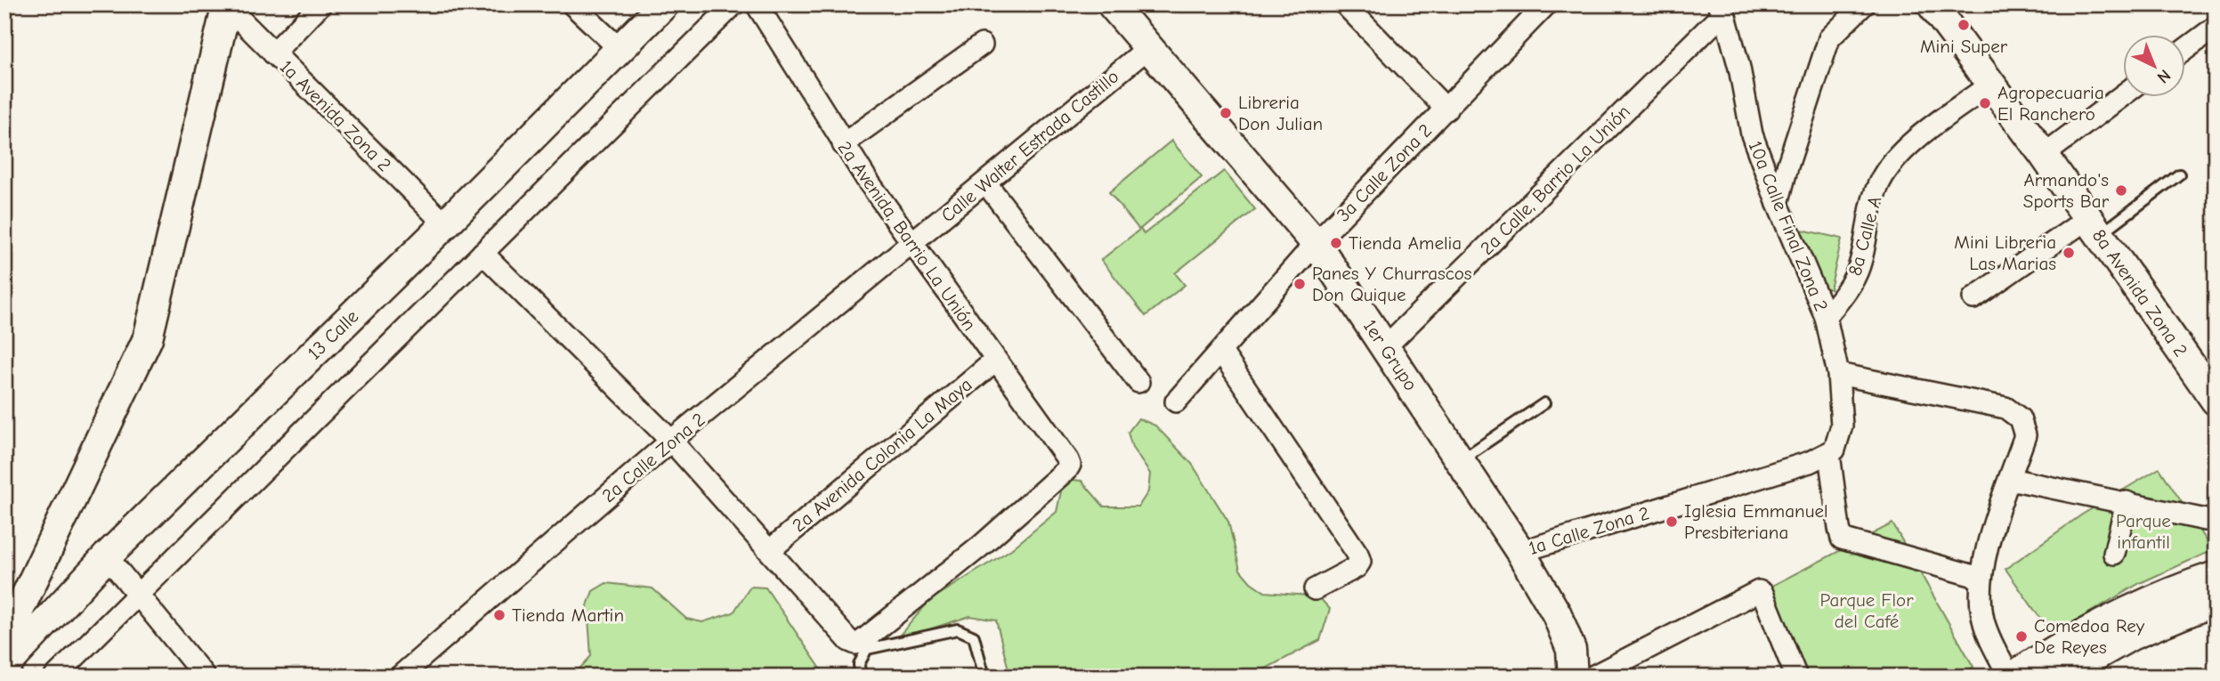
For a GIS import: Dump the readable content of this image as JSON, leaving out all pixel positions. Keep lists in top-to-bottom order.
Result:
{
  "streets": {
    "street": [
      "1a Avenida Zona 2",
      "Calle Walter Estrada Castillo",
      "3a Calle Zona 2",
      "2a Calle, Barrio La Unión",
      "10a Calle Final Zona 2",
      "2a Avenida, Barrio La Unión",
      "8a Calle A",
      "8a Avenida Zona 2",
      "13 Calle",
      "1er Grupo",
      "2a Avenida Colonia La Maya",
      "2a Calle Zona 2",
      "1a Calle Zona 2"
    ]
  },
  "crossings": [
    ["1a Avenida Zona 2", "13 Calle"],
    ["Calle Walter Estrada Castillo", "2a Avenida, Barrio La Unión"],
    ["Calle Walter Estrada Castillo", "1er Grupo"],
    ["Calle Walter Estrada Castillo", "2a Calle Zona 2"],
    ["3a Calle Zona 2", "1er Grupo"],
    ["2a Calle, Barrio La Unión", "10a Calle Final Zona 2"],
    ["2a Calle, Barrio La Unión", "1er Grupo"],
    ["10a Calle Final Zona 2", "8a Calle A"],
    ["10a Calle Final Zona 2", "1a Calle Zona 2"],
    ["2a Avenida, Barrio La Unión", "2a Avenida Colonia La Maya"],
    ["2a Avenida, Barrio La Unión", "2a Calle Zona 2"],
    ["8a Calle A", "8a Avenida Zona 2"],
    ["1er Grupo", "1a Calle Zona 2"]
  ],
  "parks": ["Parque infantil", "Parque Flor del Café"],
  "places": [
    "Mini Super",
    "Agropecuaria El Ranchero",
    "Libreria Don Julian",
    "Armando's Sports Bar",
    "Tienda Amelia",
    "Mini Libreria Las Marias",
    "Panes Y Churrascos Don Quique",
    "Iglesia Emmanuel Presbiteriana",
    "Tienda Martin",
    "Comedoa Rey De Reyes"
  ],
  "north": "bottom right"
}
